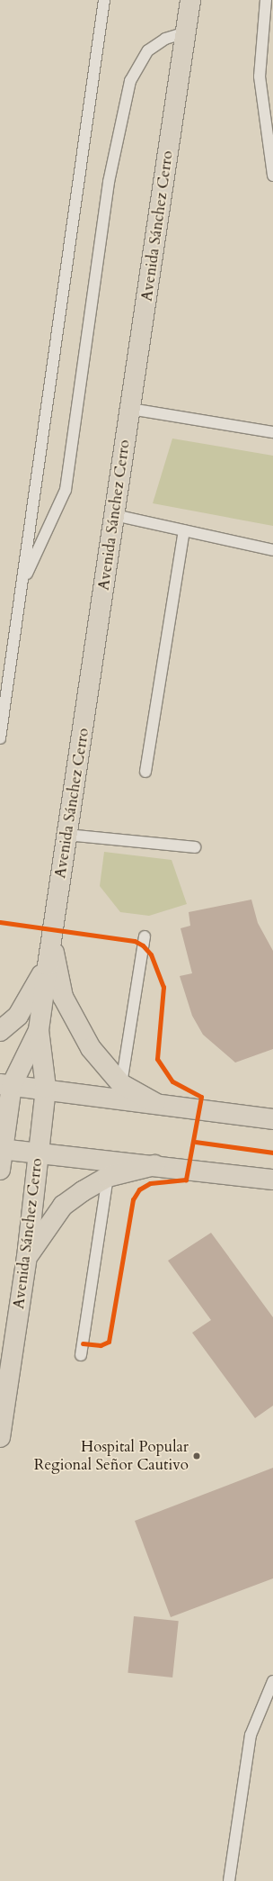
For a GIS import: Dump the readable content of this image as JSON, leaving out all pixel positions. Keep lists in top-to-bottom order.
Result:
{
  "streets": {
    "main road": ["Avenida Sánchez Cerro"]
  },
  "places": ["Hospital Popular Regional Señor Cautivo"]
}
